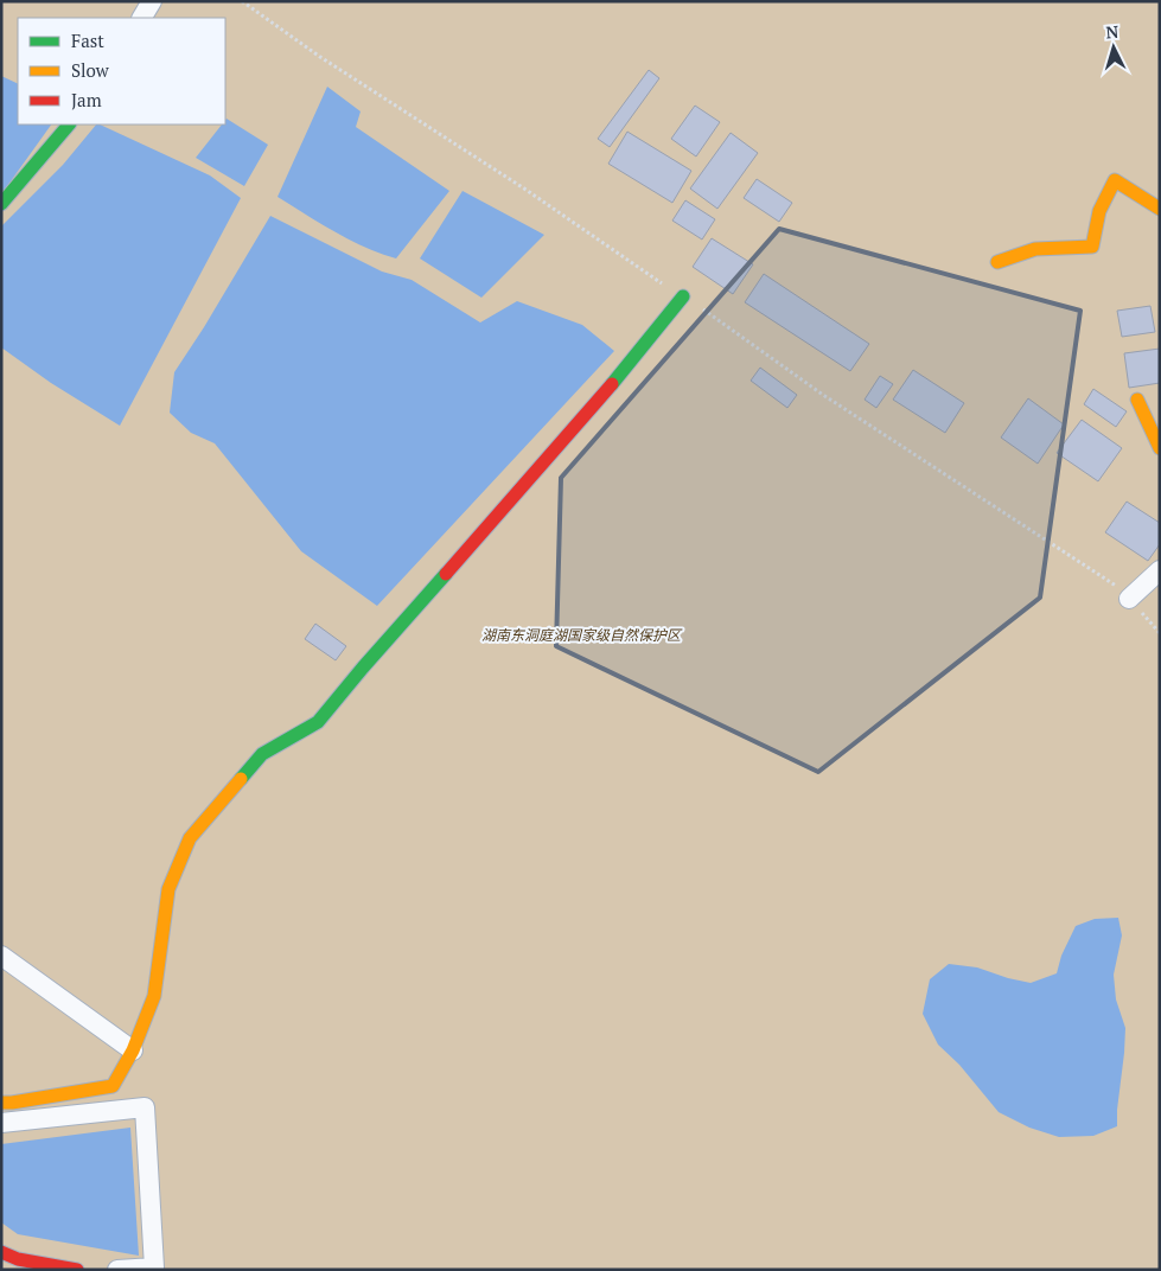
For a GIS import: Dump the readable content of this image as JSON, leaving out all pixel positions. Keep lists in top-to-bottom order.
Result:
{
  "parks": ["湖南东洞庭湖国家级自然保护区"],
  "legend": ["Fast", "Slow", "Jam"],
  "north": "top"
}
